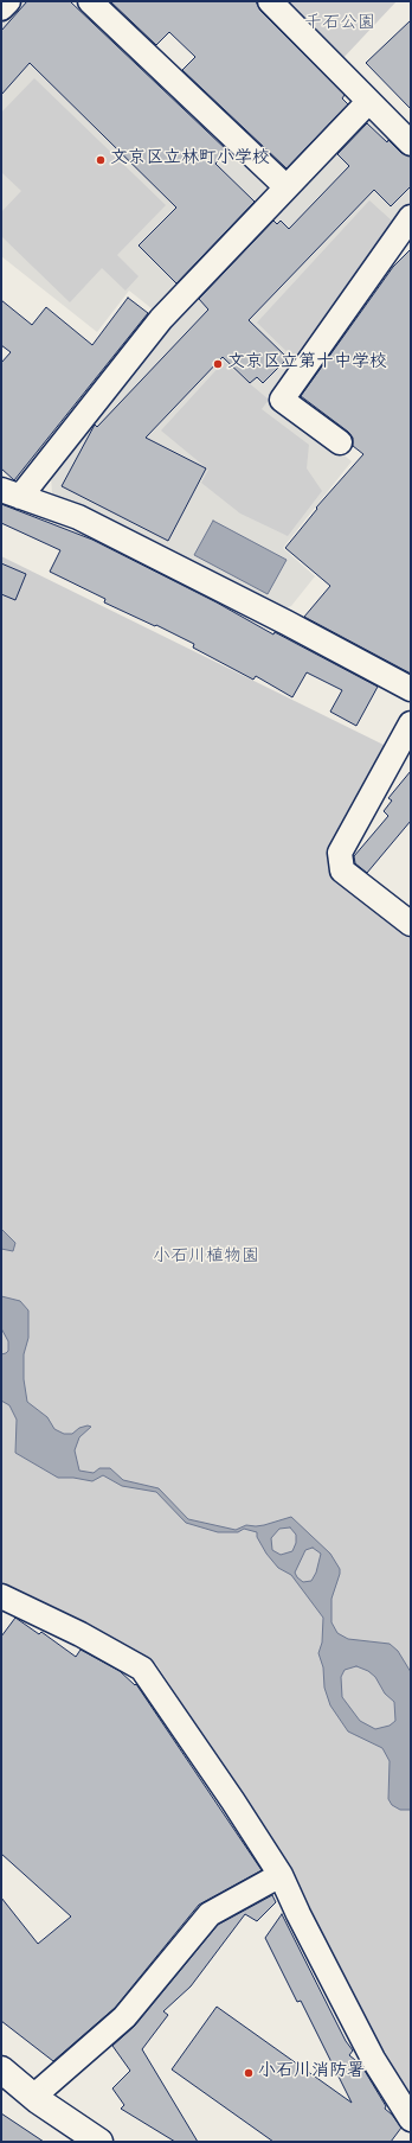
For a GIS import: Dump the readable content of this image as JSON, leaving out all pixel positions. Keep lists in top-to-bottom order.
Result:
{
  "parks": ["千石公園", "小石川植物園"],
  "places": ["文京区立林町小学校", "文京区立第十中学校", "小石川消防署"]
}
